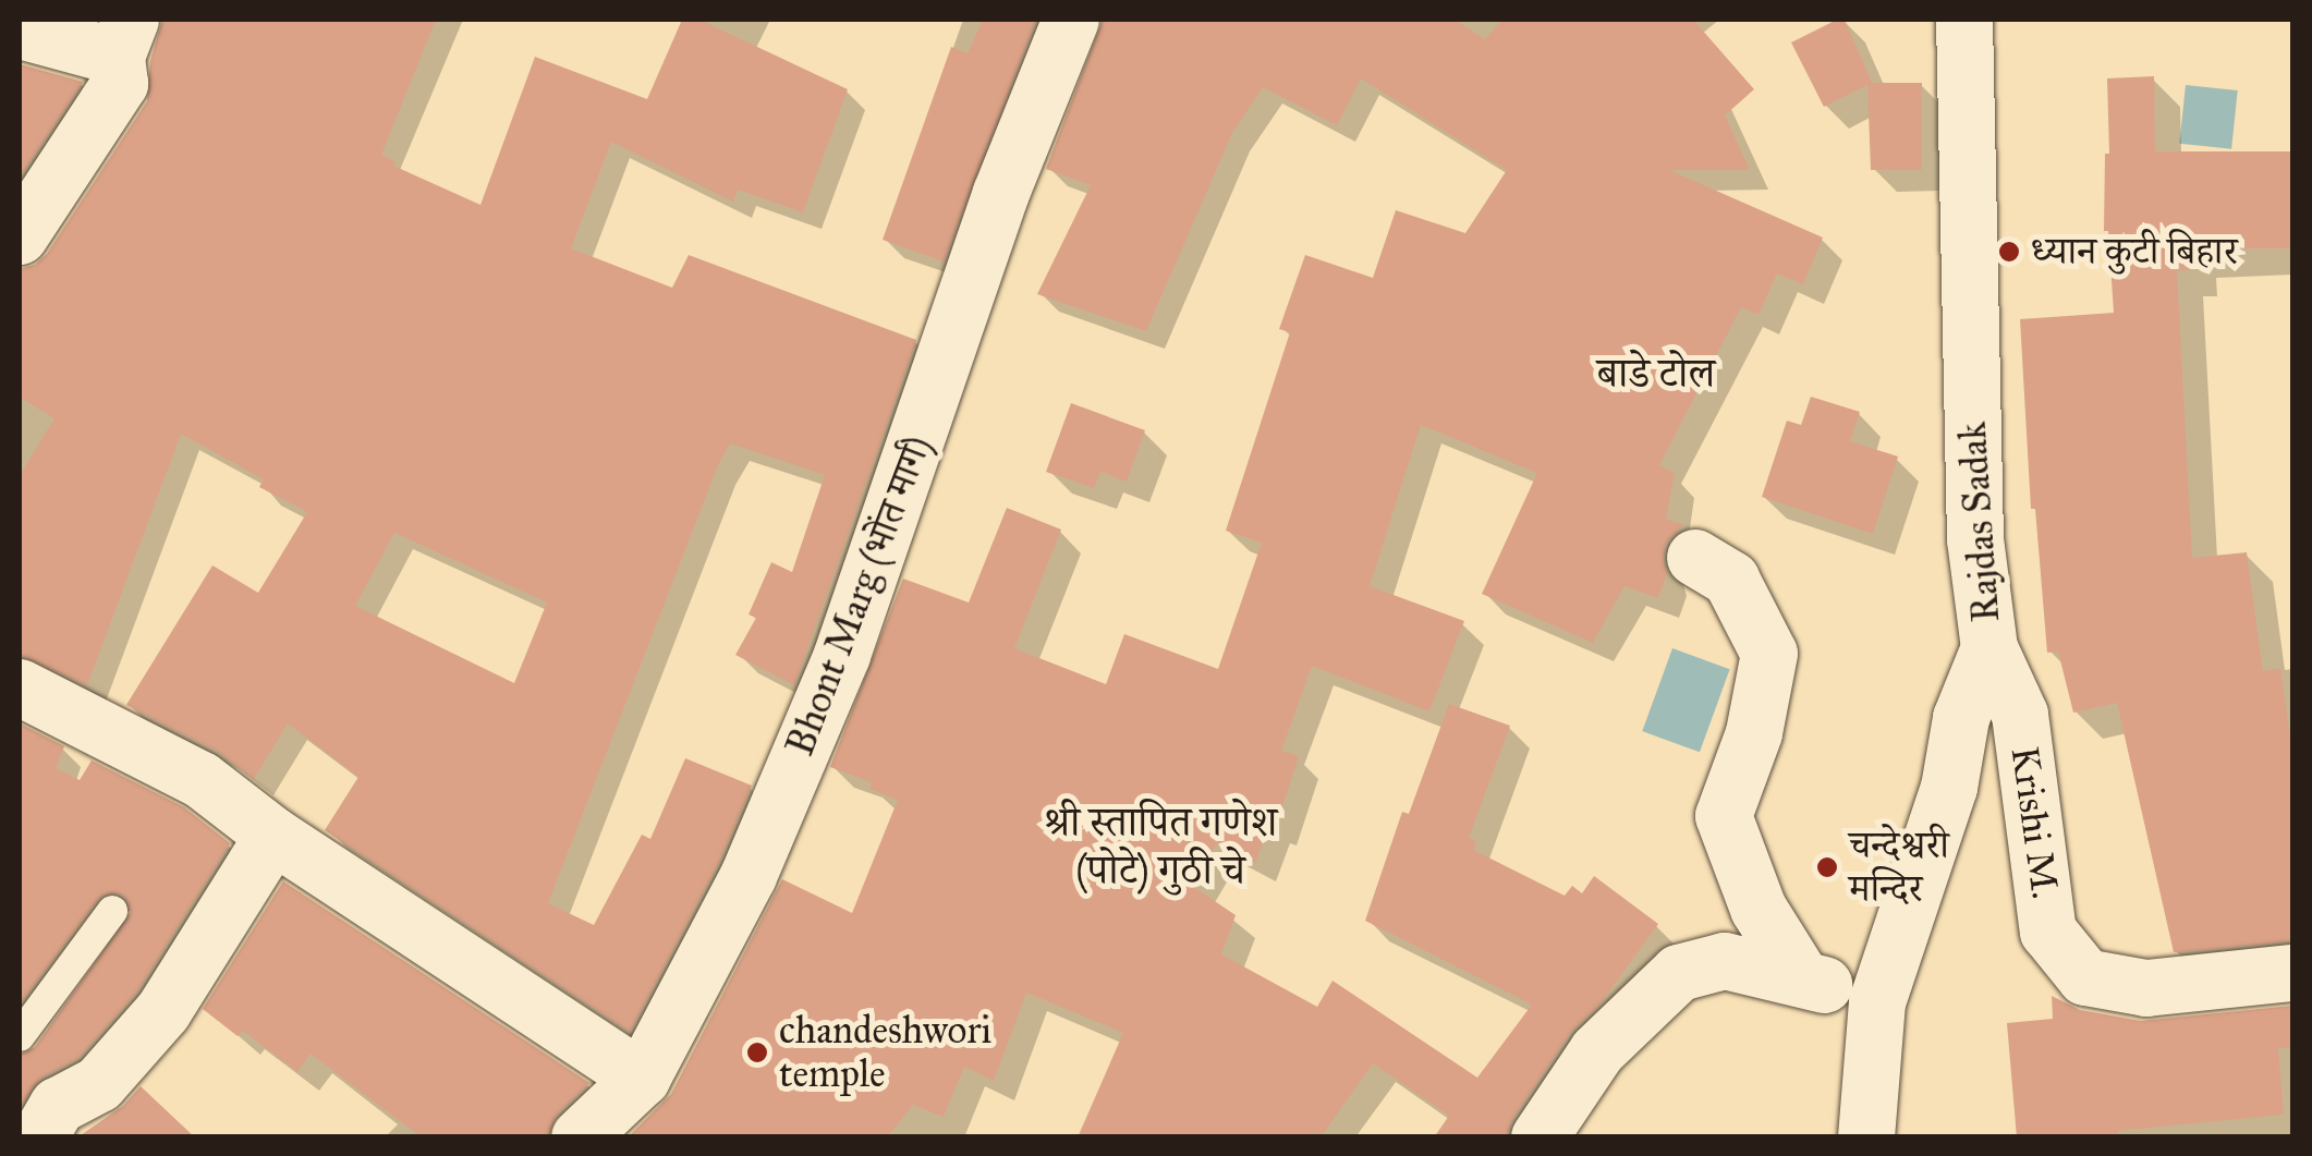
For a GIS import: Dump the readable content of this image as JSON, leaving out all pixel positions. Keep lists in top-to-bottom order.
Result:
{
  "streets": {
    "street": ["Rajdas Sadak", "Bhont Marg (भाेंत मार्ग)", "Krishi M."]
  },
  "crossings": [
    ["Rajdas Sadak", "Krishi M."]
  ],
  "districts": ["बाडे टोल", "श्री स्तापित गणेश (पोटे) गुठी चे"],
  "places": ["ध्यान कुटी बिहार", "चन्देश्वरी मन्दिर", "chandeshwori temple"]
}
